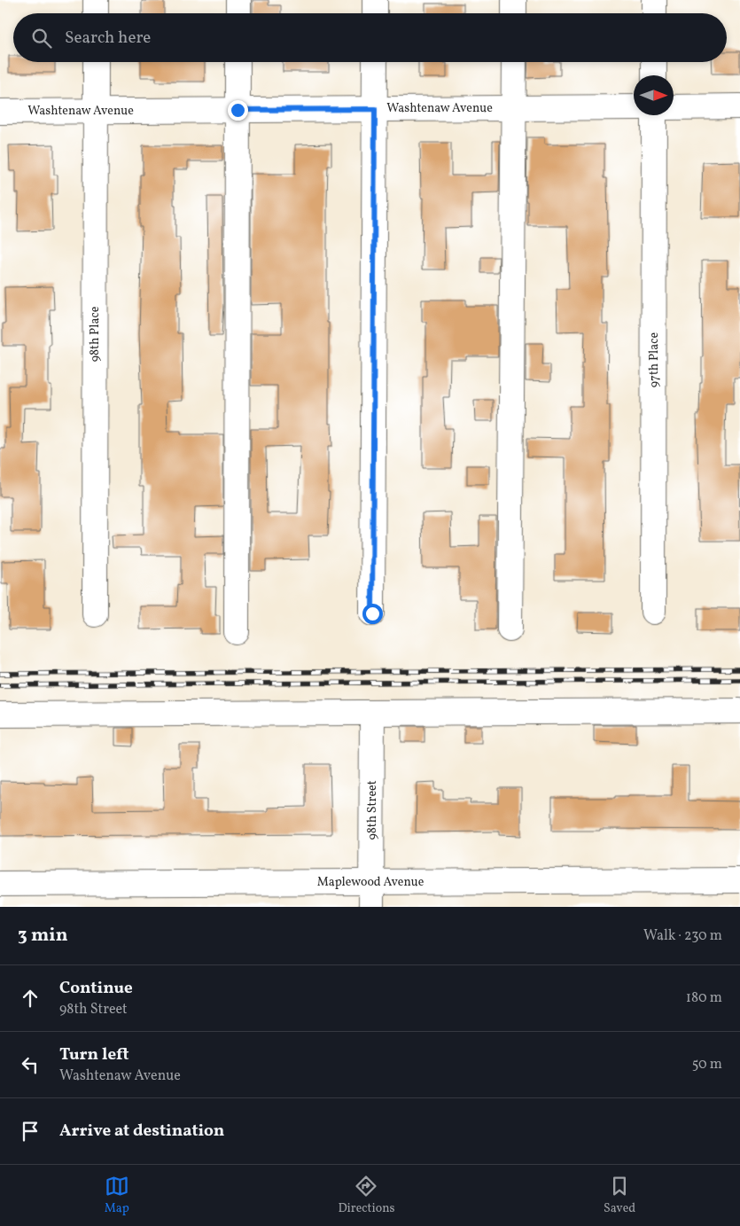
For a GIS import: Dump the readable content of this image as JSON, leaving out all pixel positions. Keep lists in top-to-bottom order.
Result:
{
  "streets": {
    "street": [
      "Washtenaw Avenue",
      "98th Place",
      "97th Place",
      "98th Street",
      "Maplewood Avenue"
    ]
  },
  "crossings": [
    ["Washtenaw Avenue", "98th Place"],
    ["98th Street", "Maplewood Avenue"]
  ],
  "north": "right",
  "page": {
    "search": "Search here",
    "heading": ["3 min", "Walk · 230 m"],
    "list": [
      ["Continue", "98th Street", "180 m"],
      ["Turn left", "Washtenaw Avenue", "50 m"],
      "Arrive at destination"
    ],
    "nav": ["Map", "Directions", "Saved"]
  }
}
